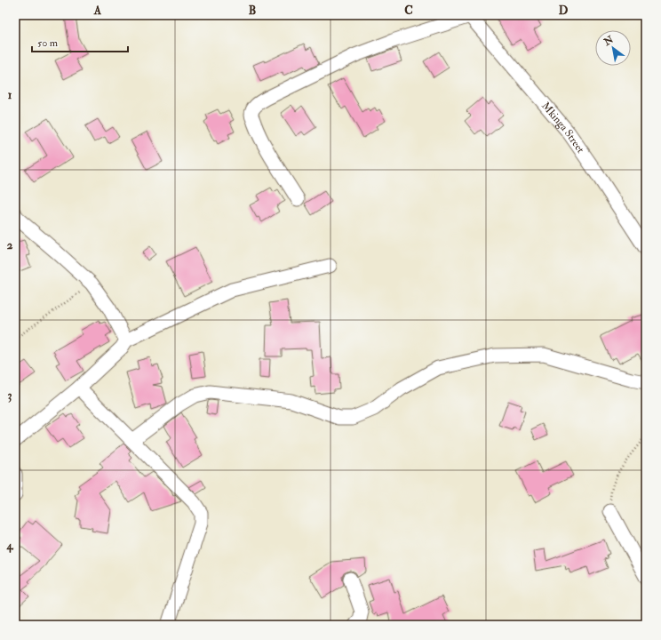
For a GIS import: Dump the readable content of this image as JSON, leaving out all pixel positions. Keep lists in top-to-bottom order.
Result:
{
  "streets": {
    "street": ["Mkinga Street"]
  },
  "scale_bar": "50 m",
  "north": "top left",
  "grid": {
    "columns": [
      "A",
      "B",
      "C",
      "D"
    ],
    "rows": [
      "1",
      "2",
      "3",
      "4"
    ]
  }
}
